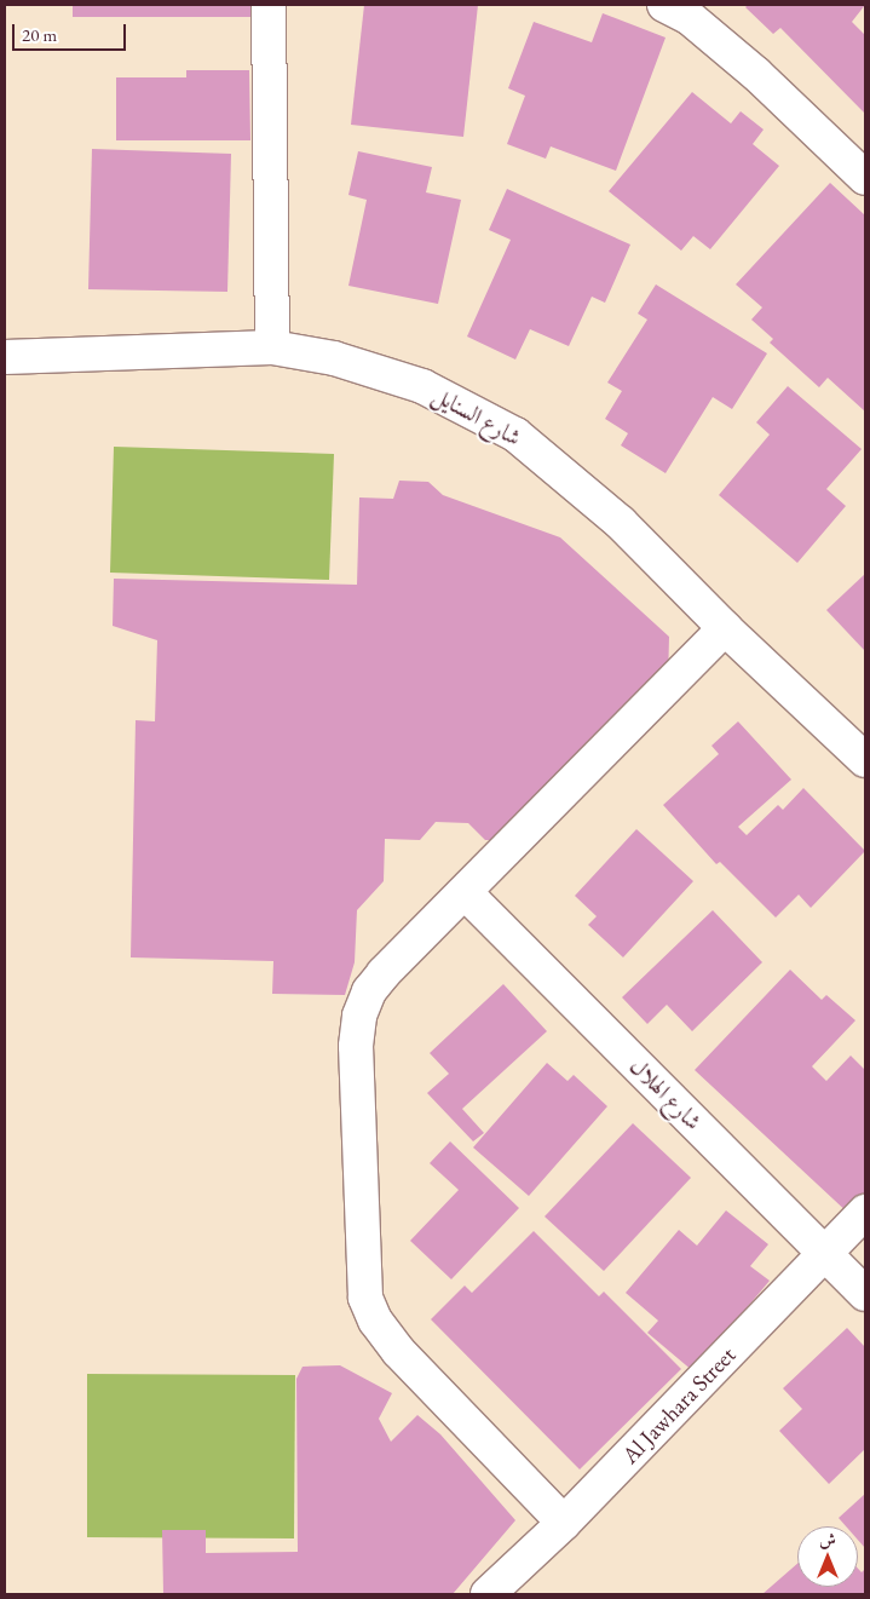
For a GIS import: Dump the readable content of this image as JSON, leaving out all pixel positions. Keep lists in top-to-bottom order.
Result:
{
  "streets": {
    "street": ["شارع السنايل", "شارع الهلال", "Al Jawhara Street"]
  },
  "crossings": [
    ["شارع الهلال", "Al Jawhara Street"]
  ],
  "scale_bar": "20 m",
  "north": "top"
}
